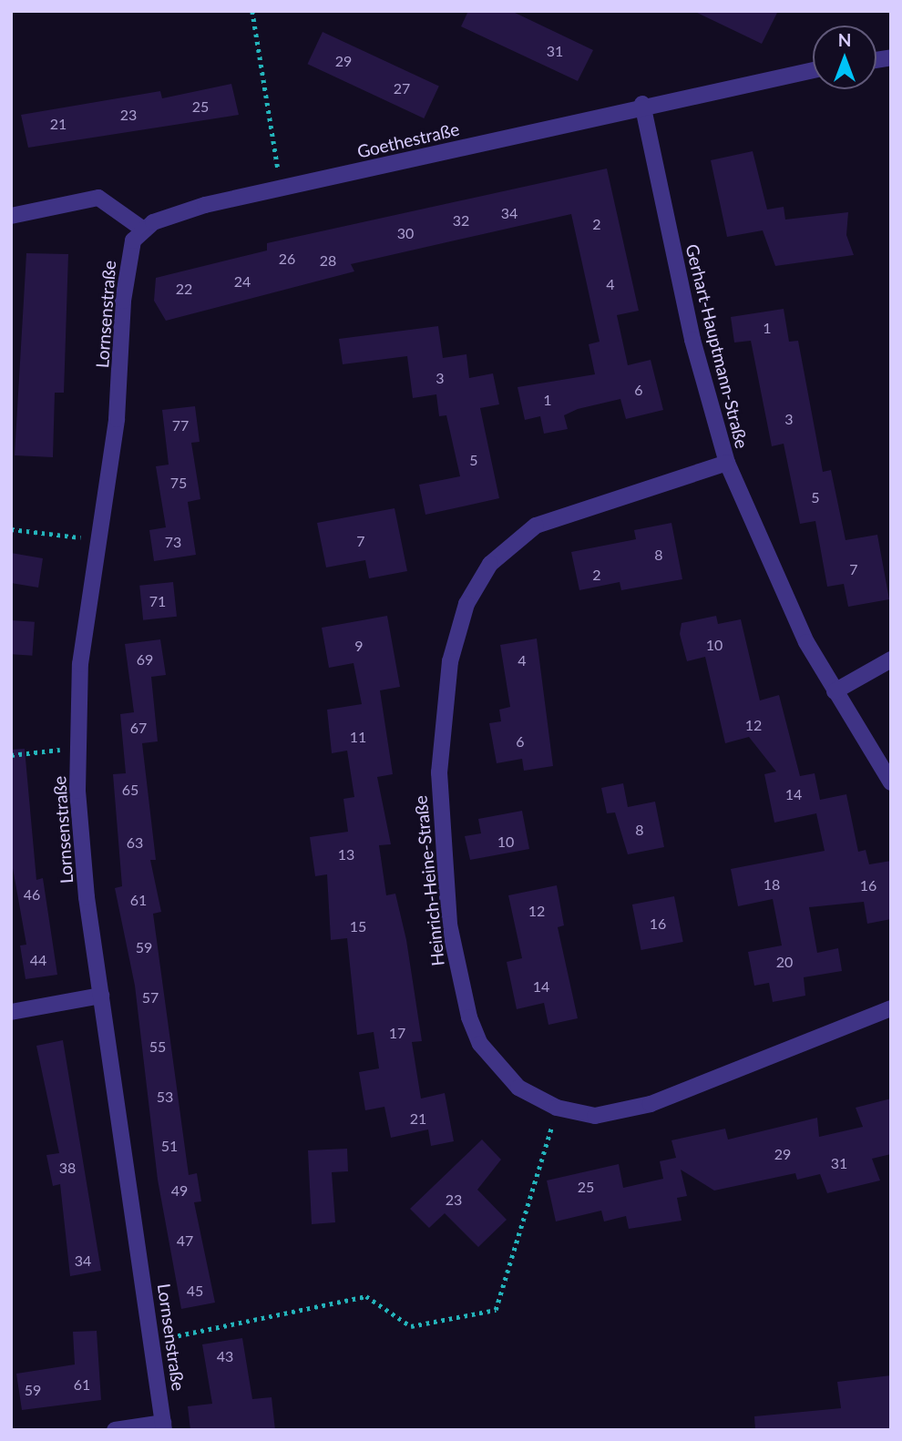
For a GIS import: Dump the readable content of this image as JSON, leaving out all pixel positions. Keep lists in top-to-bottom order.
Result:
{
  "streets": {
    "street": [
      "Goethestraße",
      "Lornsenstraße",
      "Gerhart-Hauptmann-Straße",
      "Heinrich-Heine-Straße"
    ]
  },
  "crossings": [
    ["Goethestraße", "Lornsenstraße"],
    ["Goethestraße", "Gerhart-Hauptmann-Straße"],
    ["Gerhart-Hauptmann-Straße", "Heinrich-Heine-Straße"]
  ],
  "house_numbers": [
    "31",
    "29",
    "27",
    "25",
    "23",
    "21",
    "34",
    "32",
    "2",
    "30",
    "26",
    "28",
    "24",
    "4",
    "22",
    "1",
    "3",
    "6",
    "1",
    "3",
    "77",
    "5",
    "75",
    "5",
    "7",
    "73",
    "8",
    "7",
    "2",
    "71",
    "10",
    "9",
    "69",
    "4",
    "12",
    "67",
    "11",
    "6",
    "65",
    "14",
    "8",
    "10",
    "63",
    "13",
    "18",
    "16",
    "46",
    "61",
    "12",
    "16",
    "15",
    "59",
    "44",
    "20",
    "14",
    "57",
    "17",
    "55",
    "53",
    "21",
    "51",
    "29",
    "31",
    "38",
    "25",
    "49",
    "23",
    "47",
    "34",
    "45",
    "43",
    "61",
    "59"
  ],
  "north": "top"
}
